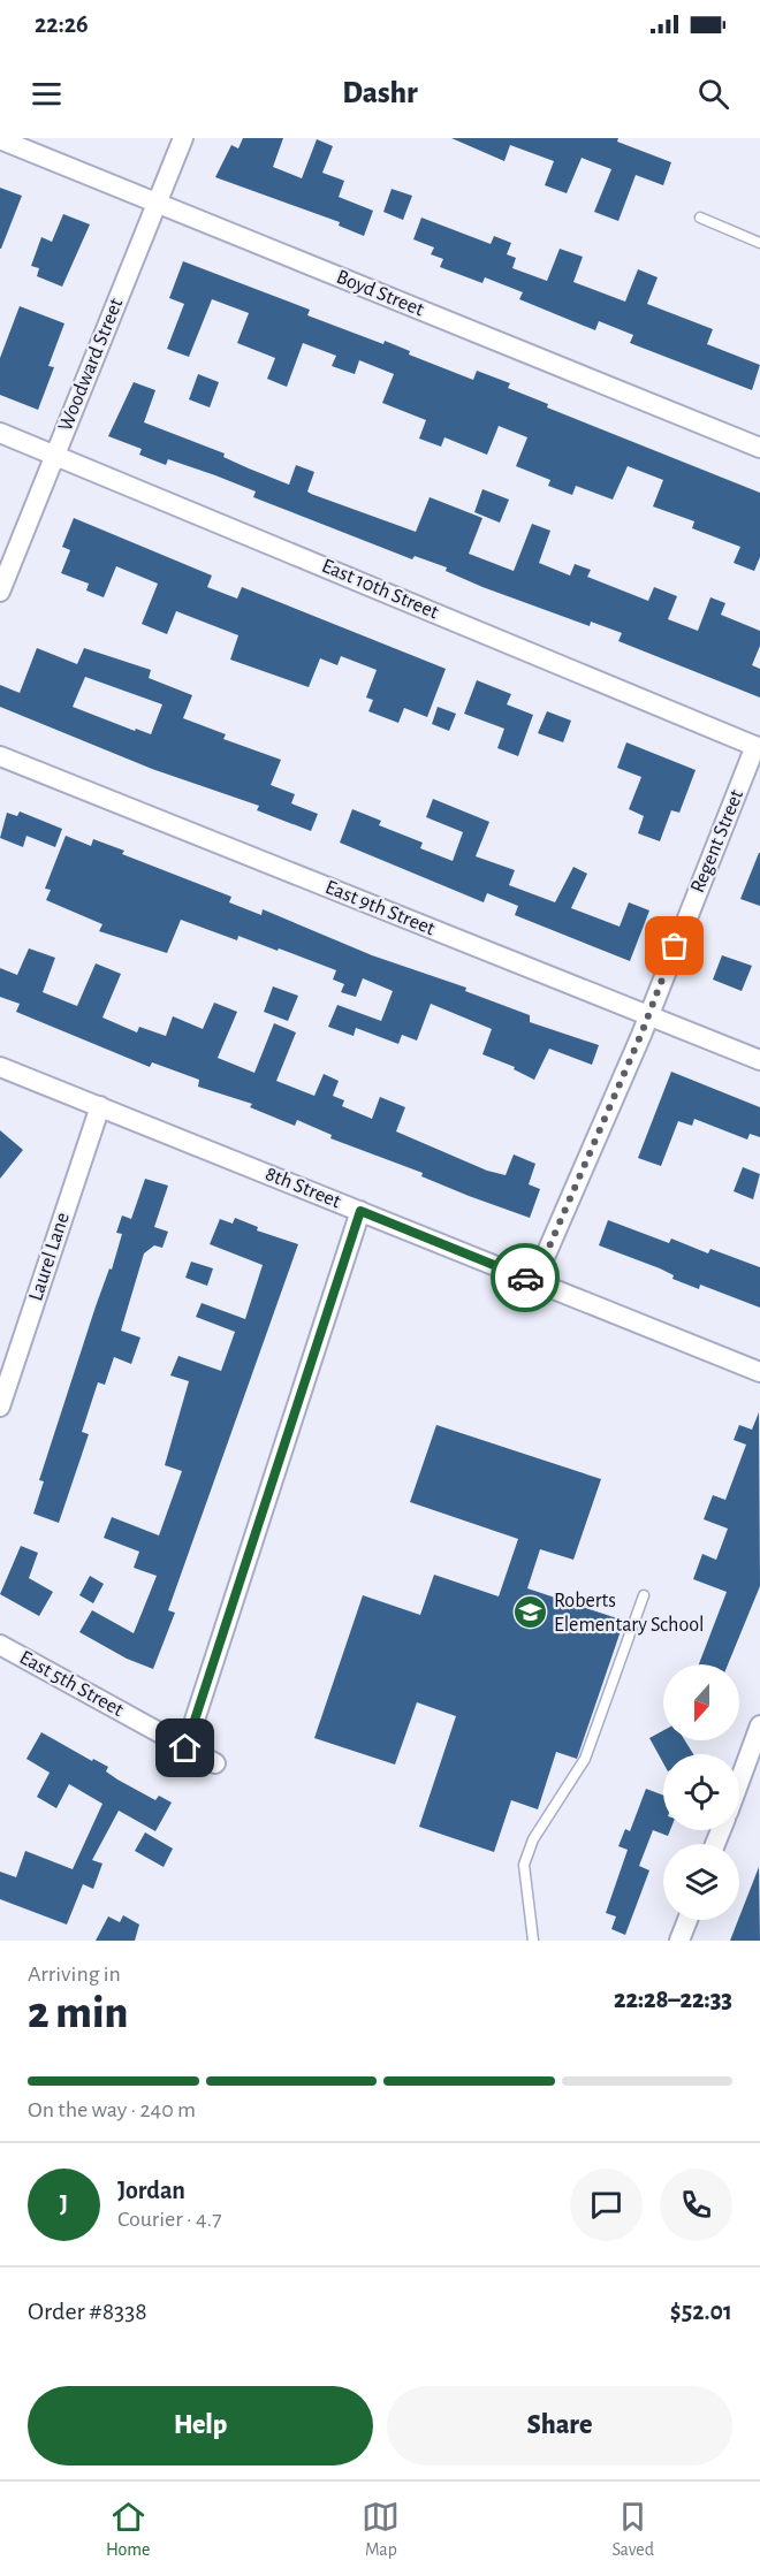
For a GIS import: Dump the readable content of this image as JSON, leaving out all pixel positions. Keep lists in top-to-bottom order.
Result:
{
  "streets": {
    "street": [
      "Boyd Street",
      "Woodward Street",
      "East 10th Street",
      "Regent Street",
      "East 9th Street",
      "8th Street",
      "Laurel Lane",
      "East 5th Street"
    ]
  },
  "crossings": [
    ["Boyd Street", "Woodward Street"],
    ["Woodward Street", "East 10th Street"],
    ["East 10th Street", "Regent Street"],
    ["Regent Street", "East 9th Street"],
    ["Regent Street", "8th Street"],
    ["8th Street", "Laurel Lane"]
  ],
  "places": {
    "school or university": ["Roberts Elementary School"]
  },
  "north": "bottom",
  "page": {
    "status": "22:26",
    "header": "Dashr",
    "heading": ["2 min", "Arriving in", "22:28–22:33"],
    "panel": [
      "Jordan",
      "Courier · 4.7",
      "Order #8338",
      "$52.01"
    ],
    "bar": "On the way · 240 m",
    "round": "J",
    "buttons": ["Help", "Share"],
    "tabs": ["Home", "Map", "Saved"]
  }
}
